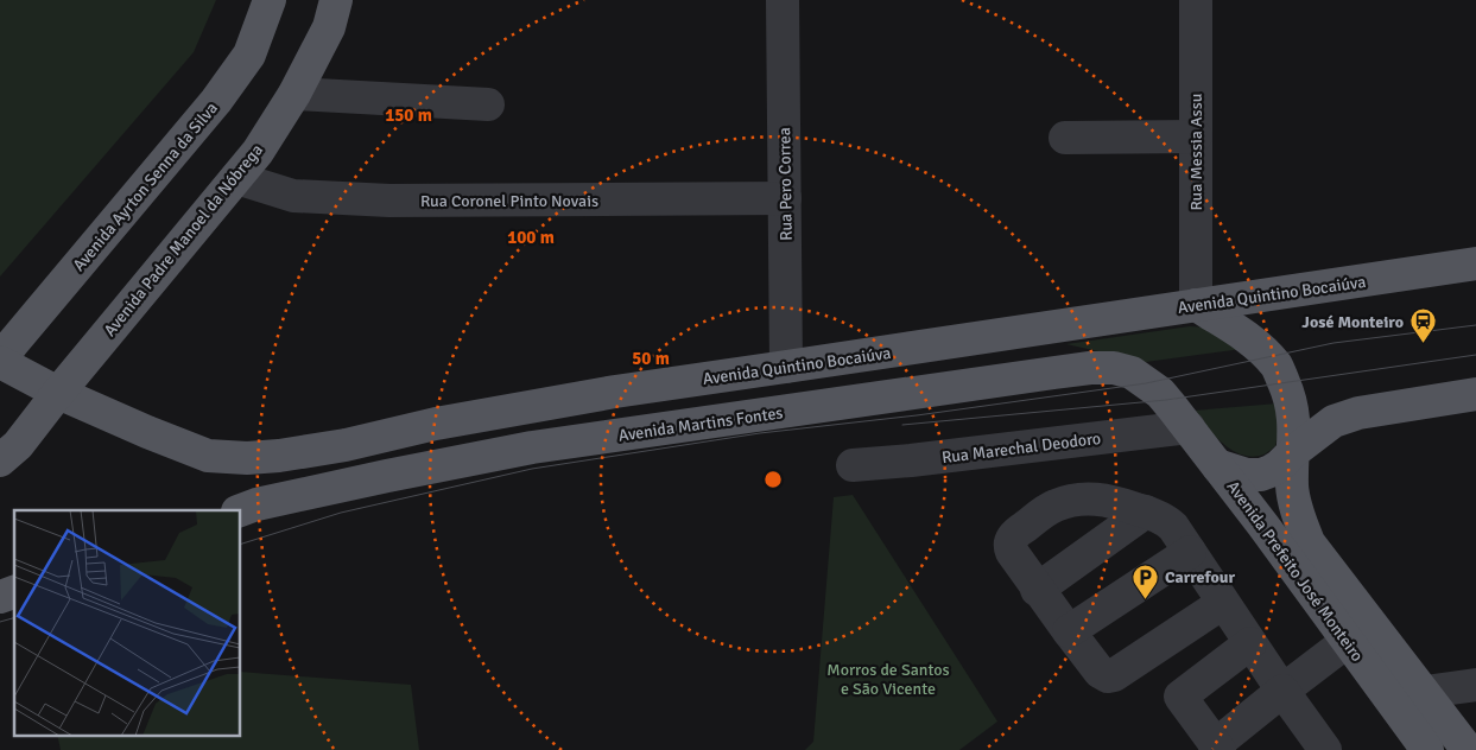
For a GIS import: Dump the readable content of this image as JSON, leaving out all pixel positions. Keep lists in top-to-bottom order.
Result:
{
  "streets": {
    "main road": [
      "Avenida Ayrton Senna da Silva",
      "Avenida Padre Manoel da Nóbrega",
      "Avenida Quintino Bocaiúva",
      "Avenida Martins Fontes",
      "Avenida Prefeito José Monteiro"
    ],
    "street": [
      "Rua Messia Assu",
      "Rua Pero Correa",
      "Rua Coronel Pinto Novais",
      "Rua Marechal Deodoro"
    ]
  },
  "crossings": [
    ["Rua Messia Assu", "Avenida Quintino Bocaiúva"],
    ["Rua Messia Assu", "Avenida Prefeito José Monteiro"],
    ["Rua Pero Correa", "Rua Coronel Pinto Novais"],
    ["Rua Pero Correa", "Avenida Quintino Bocaiúva"],
    ["Avenida Ayrton Senna da Silva", "Avenida Quintino Bocaiúva"],
    ["Rua Coronel Pinto Novais", "Avenida Padre Manoel da Nóbrega"],
    ["Avenida Padre Manoel da Nóbrega", "Avenida Quintino Bocaiúva"],
    ["Avenida Quintino Bocaiúva", "Avenida Prefeito José Monteiro"],
    ["Avenida Martins Fontes", "Avenida Prefeito José Monteiro"],
    ["Rua Marechal Deodoro", "Avenida Prefeito José Monteiro"]
  ],
  "parks": ["Morros de Santos e São Vicente"],
  "places": {
    "station": ["José Monteiro"],
    "parking": ["Carrefour"]
  },
  "rings": ["150 m", "100 m", "50 m"]
}
